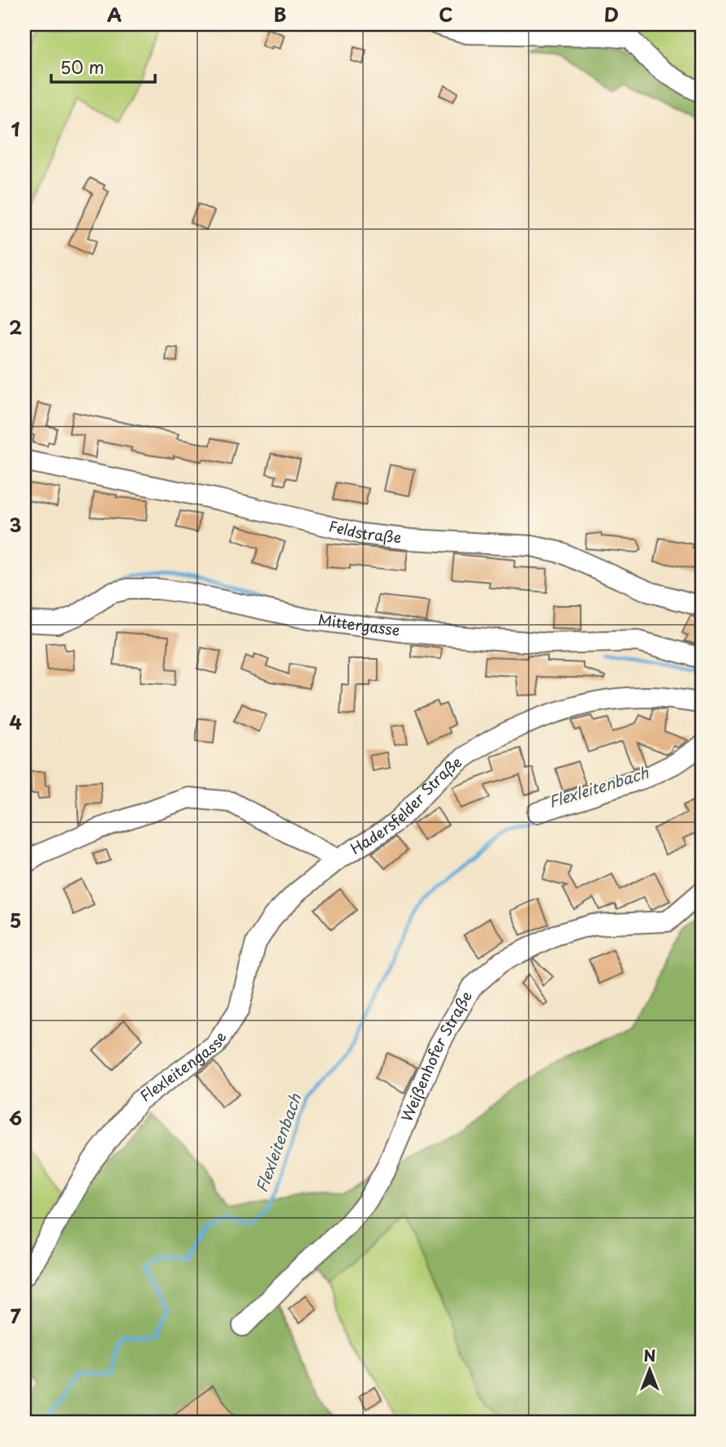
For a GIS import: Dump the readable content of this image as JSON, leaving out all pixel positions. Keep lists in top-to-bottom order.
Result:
{
  "streets": {
    "street": [
      "Feldstraße",
      "Mittergasse",
      "Hadersfelder Straße",
      "Weißenhofer Straße",
      "Flexleitengasse"
    ]
  },
  "crossings": [
    ["Hadersfelder Straße", "Flexleitengasse"]
  ],
  "water": ["Flexleitenbach"],
  "scale_bar": "50 m",
  "north": "top",
  "grid": {
    "columns": [
      "A",
      "B",
      "C",
      "D"
    ],
    "rows": [
      "1",
      "2",
      "3",
      "4",
      "5",
      "6",
      "7"
    ]
  }
}
